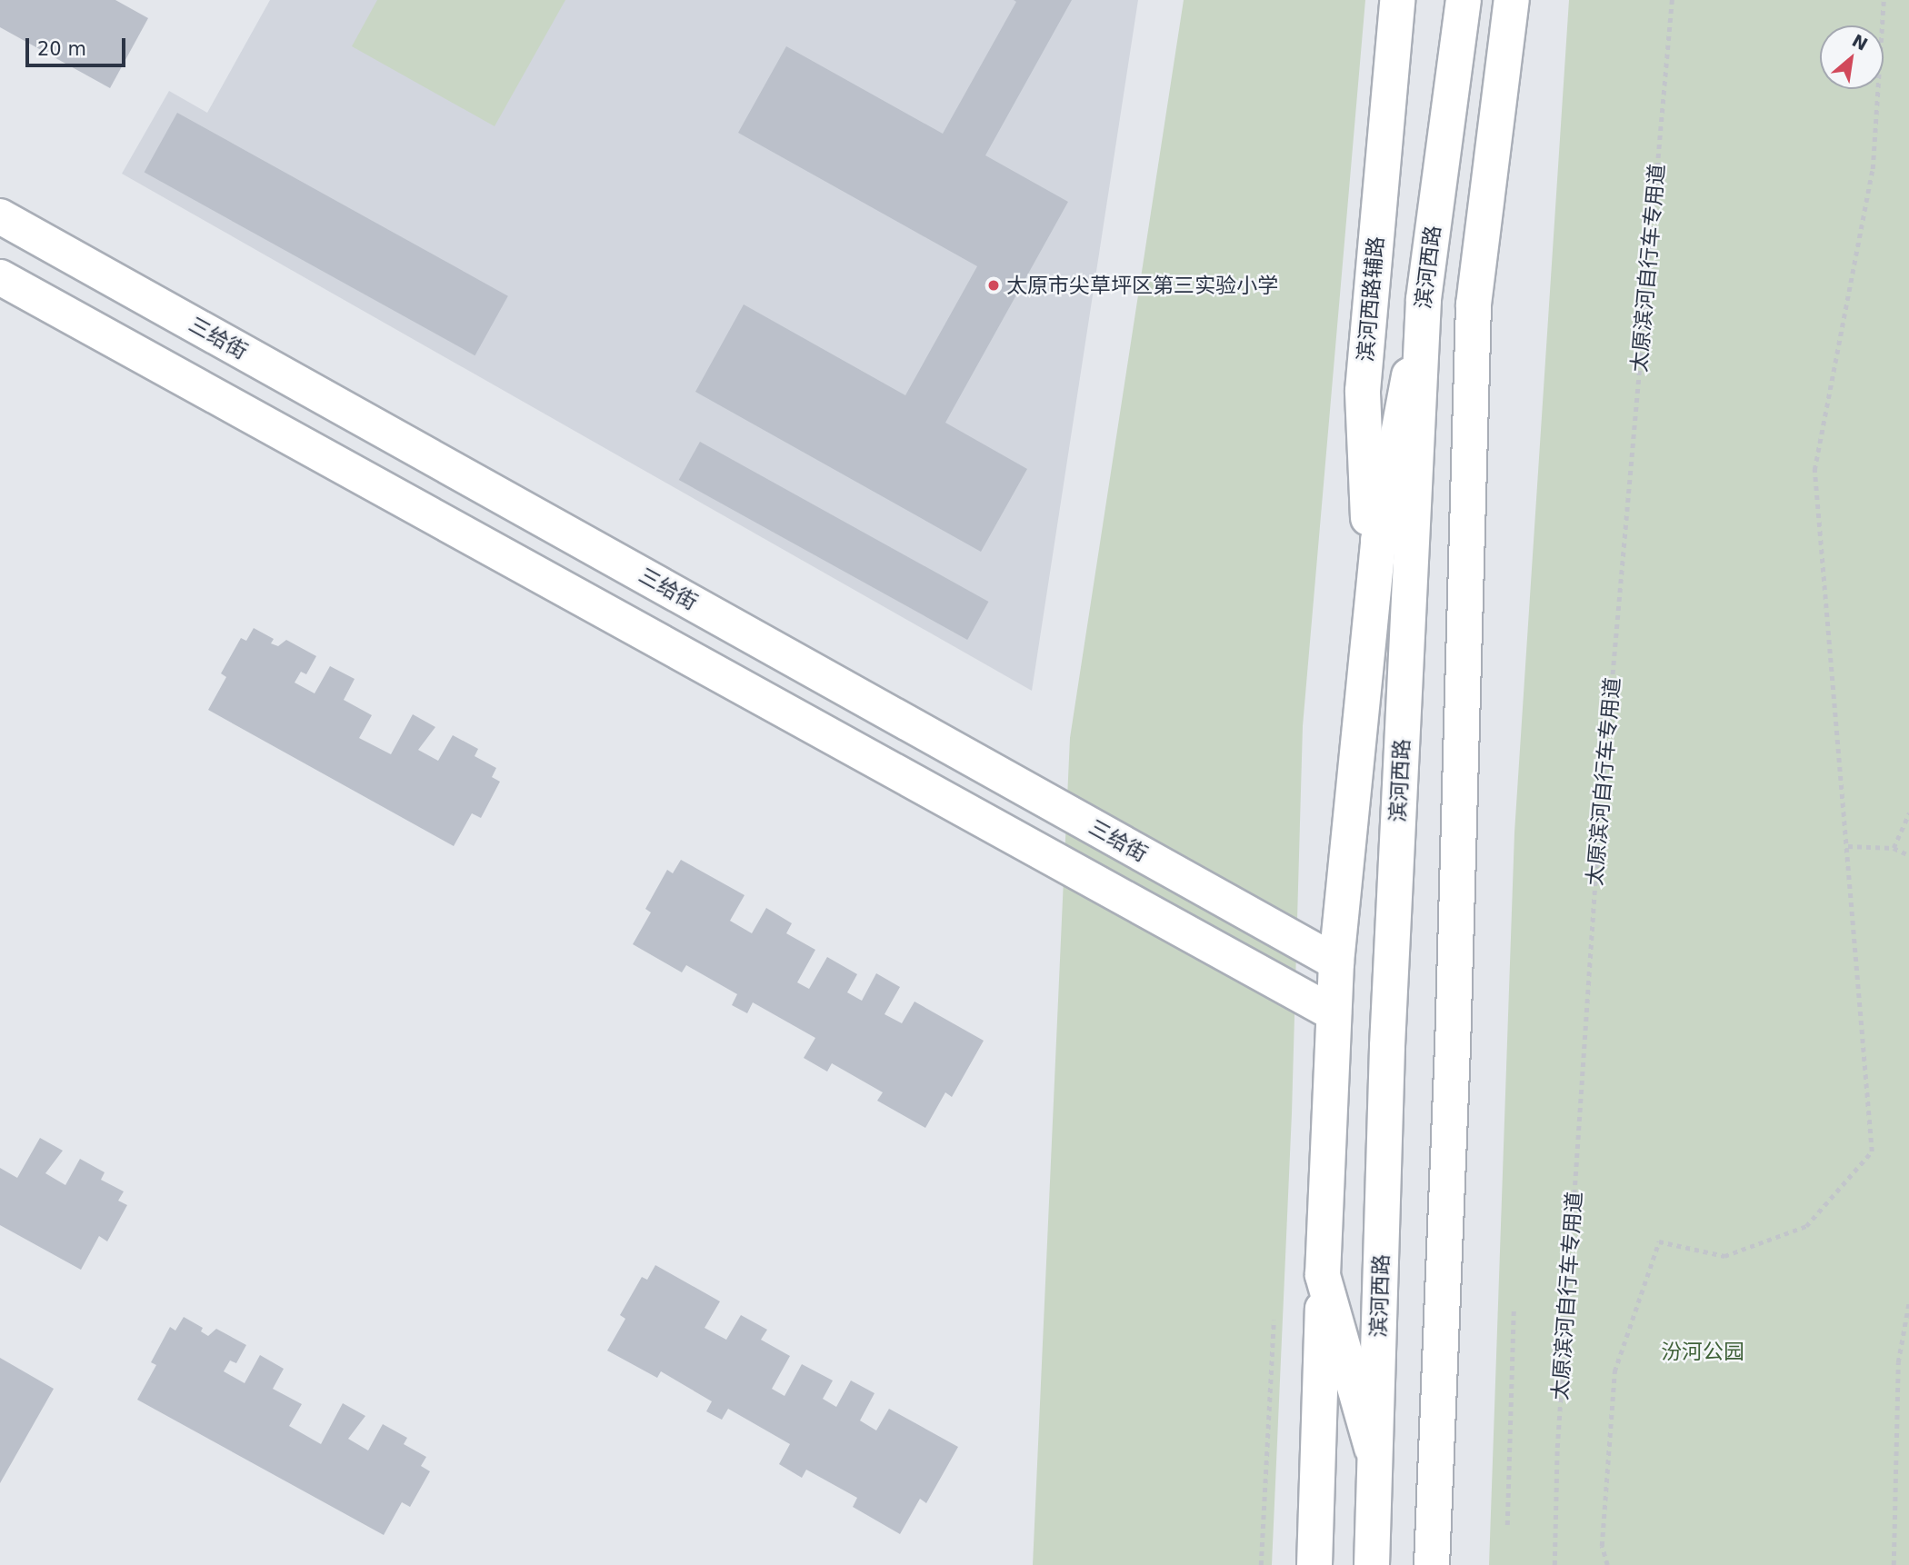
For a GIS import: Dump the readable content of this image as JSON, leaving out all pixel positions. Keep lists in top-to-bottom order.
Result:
{
  "streets": {
    "main road": ["滨河西路", "滨河西路辅路", "三给街"],
    "path": ["太原滨河自行车专用道"]
  },
  "parks": ["汾河公园"],
  "places": ["太原市尖草坪区第三实验小学"],
  "scale_bar": "20 m",
  "north": "top right"
}
